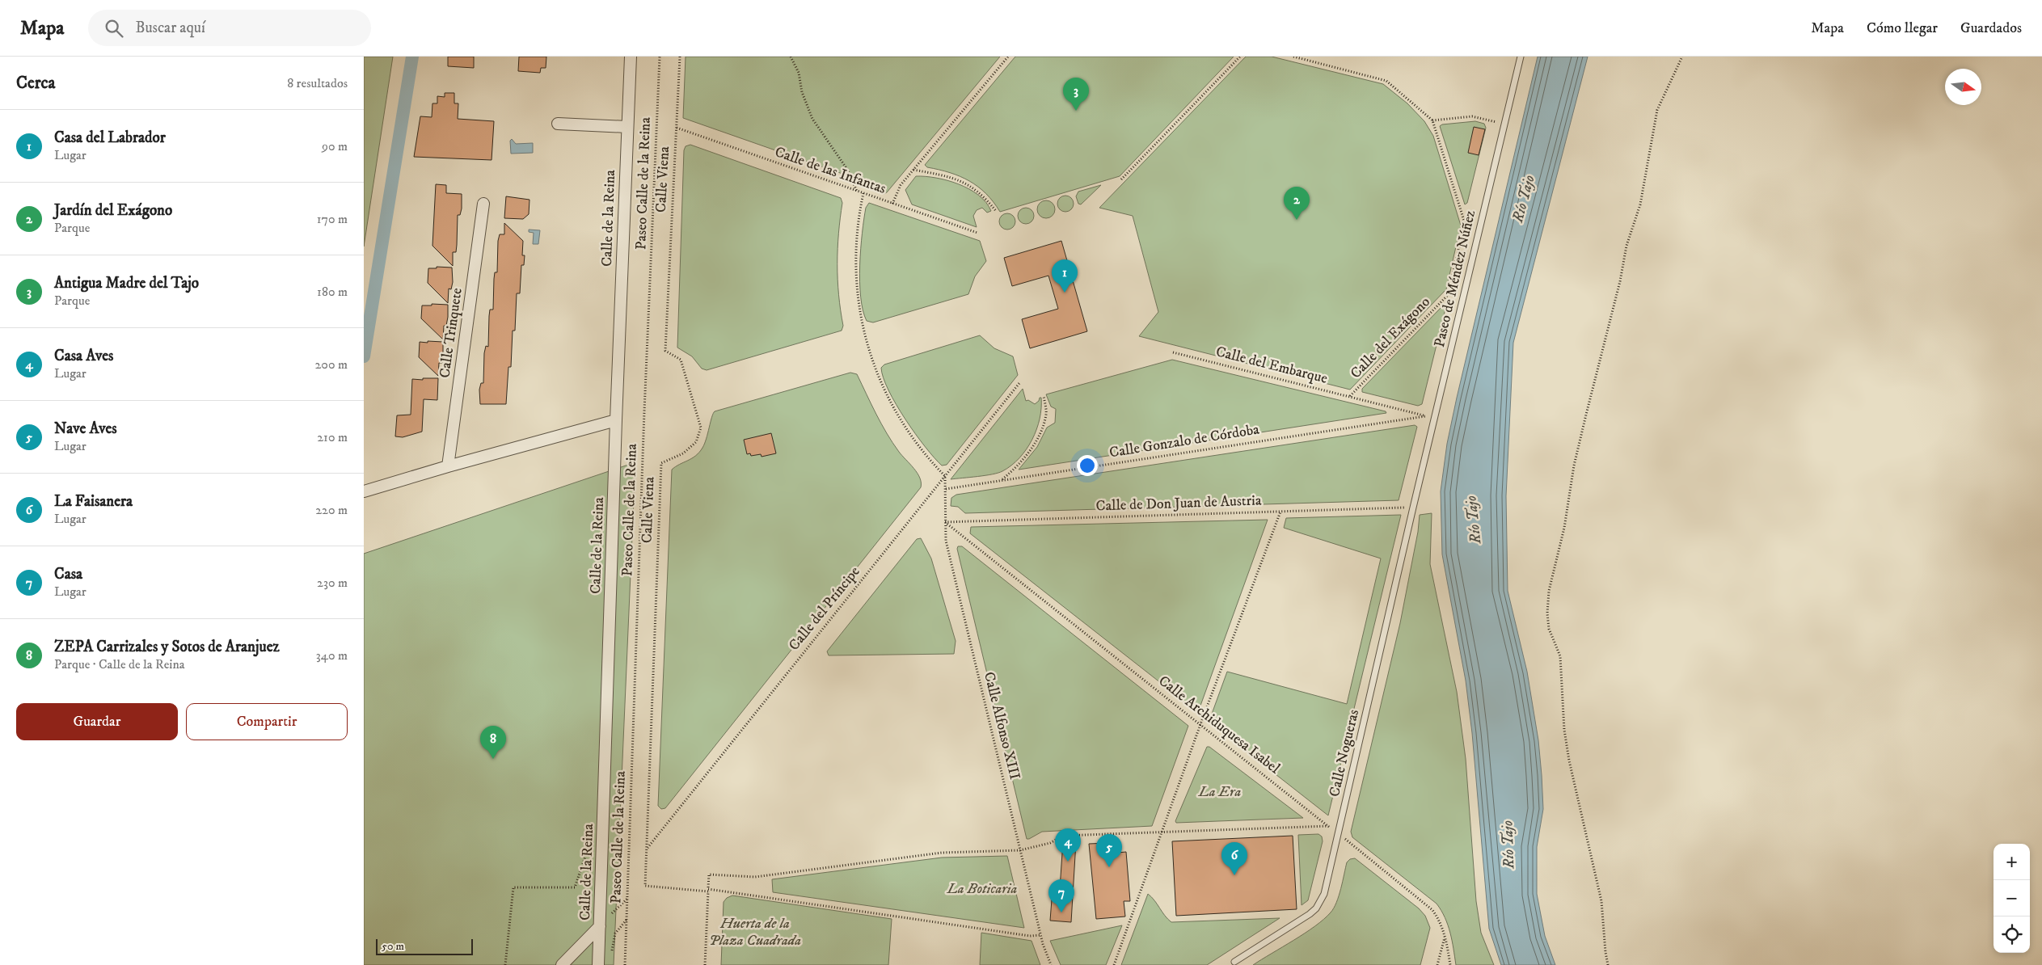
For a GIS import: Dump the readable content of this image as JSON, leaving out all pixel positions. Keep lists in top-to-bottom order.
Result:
{
  "streets": {
    "street": ["Calle de la Reina", "Calle Trinquete"],
    "lane": ["Paseo de Méndez Núñez", "Calle Nogueras"],
    "path": [
      "Calle de las Infantas",
      "Calle Viena",
      "Paseo Calle de la Reina",
      "Calle del Exágono",
      "Calle del Embarque",
      "Calle Gonzalo de Córdoba",
      "Calle de Don Juan de Austria",
      "Calle del Príncipe",
      "Calle Archiduquesa Isabel",
      "Calle Alfonso XIII"
    ]
  },
  "crossings": [
    ["Calle de las Infantas", "Calle Viena"],
    ["Calle Viena", "Calle del Príncipe"],
    ["Paseo de Méndez Núñez", "Calle del Embarque"],
    ["Paseo de Méndez Núñez", "Calle de Don Juan de Austria"],
    ["Paseo de Méndez Núñez", "Calle Nogueras"],
    ["Calle del Exágono", "Calle del Embarque"],
    ["Calle del Embarque", "Calle Gonzalo de Córdoba"],
    ["Calle Gonzalo de Córdoba", "Calle Alfonso XIII"],
    ["Calle de Don Juan de Austria", "Calle Archiduquesa Isabel"],
    ["Calle de Don Juan de Austria", "Calle Alfonso XIII"],
    ["Calle de Don Juan de Austria", "Calle Nogueras"],
    ["Calle del Príncipe", "Calle Alfonso XIII"],
    ["Calle Archiduquesa Isabel", "Calle Alfonso XIII"],
    ["Calle Archiduquesa Isabel", "Calle Nogueras"]
  ],
  "water": ["Río Tajo"],
  "parks": ["La Era", "La Boticaria", "Huerta de la Plaza Cuadrada"],
  "scale_bar": "50 m",
  "north": "right",
  "page": {
    "header": "Mapa",
    "search": "Buscar aquí",
    "nav": ["Mapa", "Cómo llegar", "Guardados"],
    "heading": ["Cerca", "8 resultados"],
    "pins": [
      "3",
      "2",
      "1",
      "8",
      "4",
      "5",
      "6",
      "7"
    ],
    "list": [
      {
        "mark": "1",
        "name": "Casa del Labrador",
        "note": "Lugar",
        "value": "90 m"
      },
      {
        "mark": "2",
        "name": "Jardín del Exágono",
        "note": "Parque",
        "value": "170 m"
      },
      {
        "mark": "3",
        "name": "Antigua Madre del Tajo",
        "note": "Parque",
        "value": "180 m"
      },
      {
        "mark": "4",
        "name": "Casa Aves",
        "note": "Lugar",
        "value": "200 m"
      },
      {
        "mark": "5",
        "name": "Nave Aves",
        "note": "Lugar",
        "value": "210 m"
      },
      {
        "mark": "6",
        "name": "La Faisanera",
        "note": "Lugar",
        "value": "220 m"
      },
      {
        "mark": "7",
        "name": "Casa",
        "note": "Lugar",
        "value": "230 m"
      },
      {
        "mark": "8",
        "name": "ZEPA Carrizales y Sotos de Aranjuez",
        "note": "Parque · Calle de la Reina",
        "value": "340 m"
      }
    ],
    "buttons": ["Guardar", "Compartir"],
    "map_buttons": ["+", "−"],
    "scale": "50 m"
  }
}
